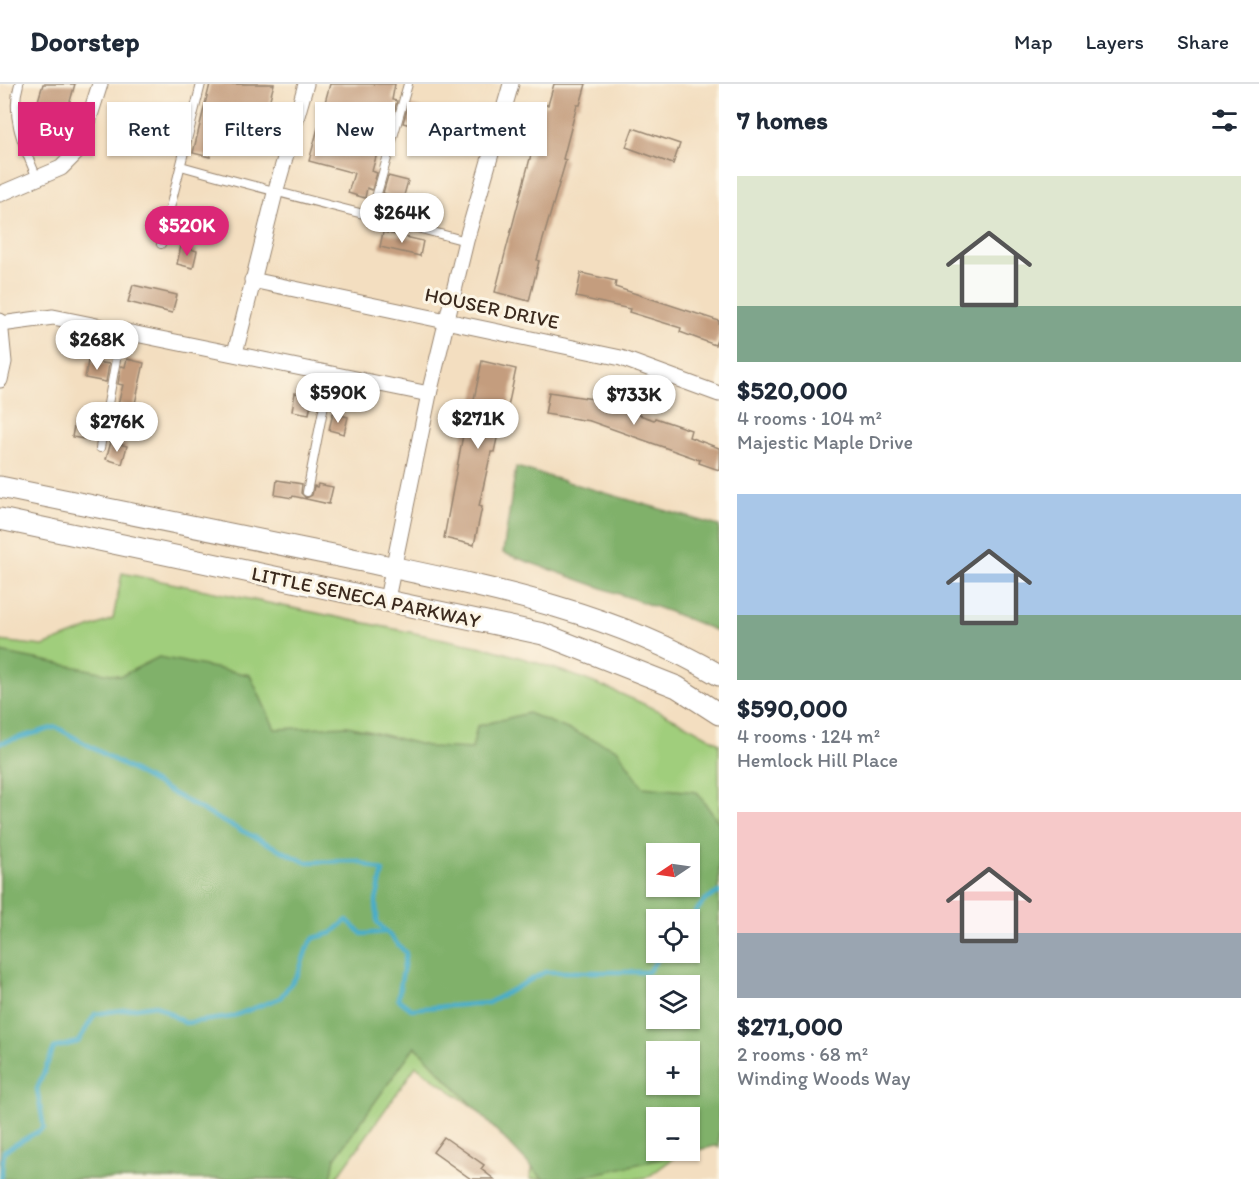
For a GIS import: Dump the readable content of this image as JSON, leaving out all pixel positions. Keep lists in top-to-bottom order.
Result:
{
  "streets": {
    "main road": ["LITTLE SENECA PARKWAY"],
    "street": ["HOUSER DRIVE"]
  },
  "north": "left",
  "page": {
    "header": "Doorstep",
    "nav": ["Map", "Layers", "Share"],
    "heading": "7 homes",
    "chip": [
      "Buy",
      "Rent",
      "Filters",
      "New",
      "Apartment"
    ],
    "list": [
      {
        "name": "$520,000",
        "note": "4 rooms · 104 m² · Majestic Maple Drive"
      },
      {
        "name": "$590,000",
        "note": "4 rooms · 124 m² · Hemlock Hill Place"
      },
      {
        "name": "$271,000",
        "note": "2 rooms · 68 m² · Winding Woods Way"
      }
    ],
    "price": [
      "$264K",
      "$520K",
      "$268K",
      "$590K",
      "$733K",
      "$271K",
      "$276K"
    ],
    "map_buttons": ["+", "−"]
  }
}
